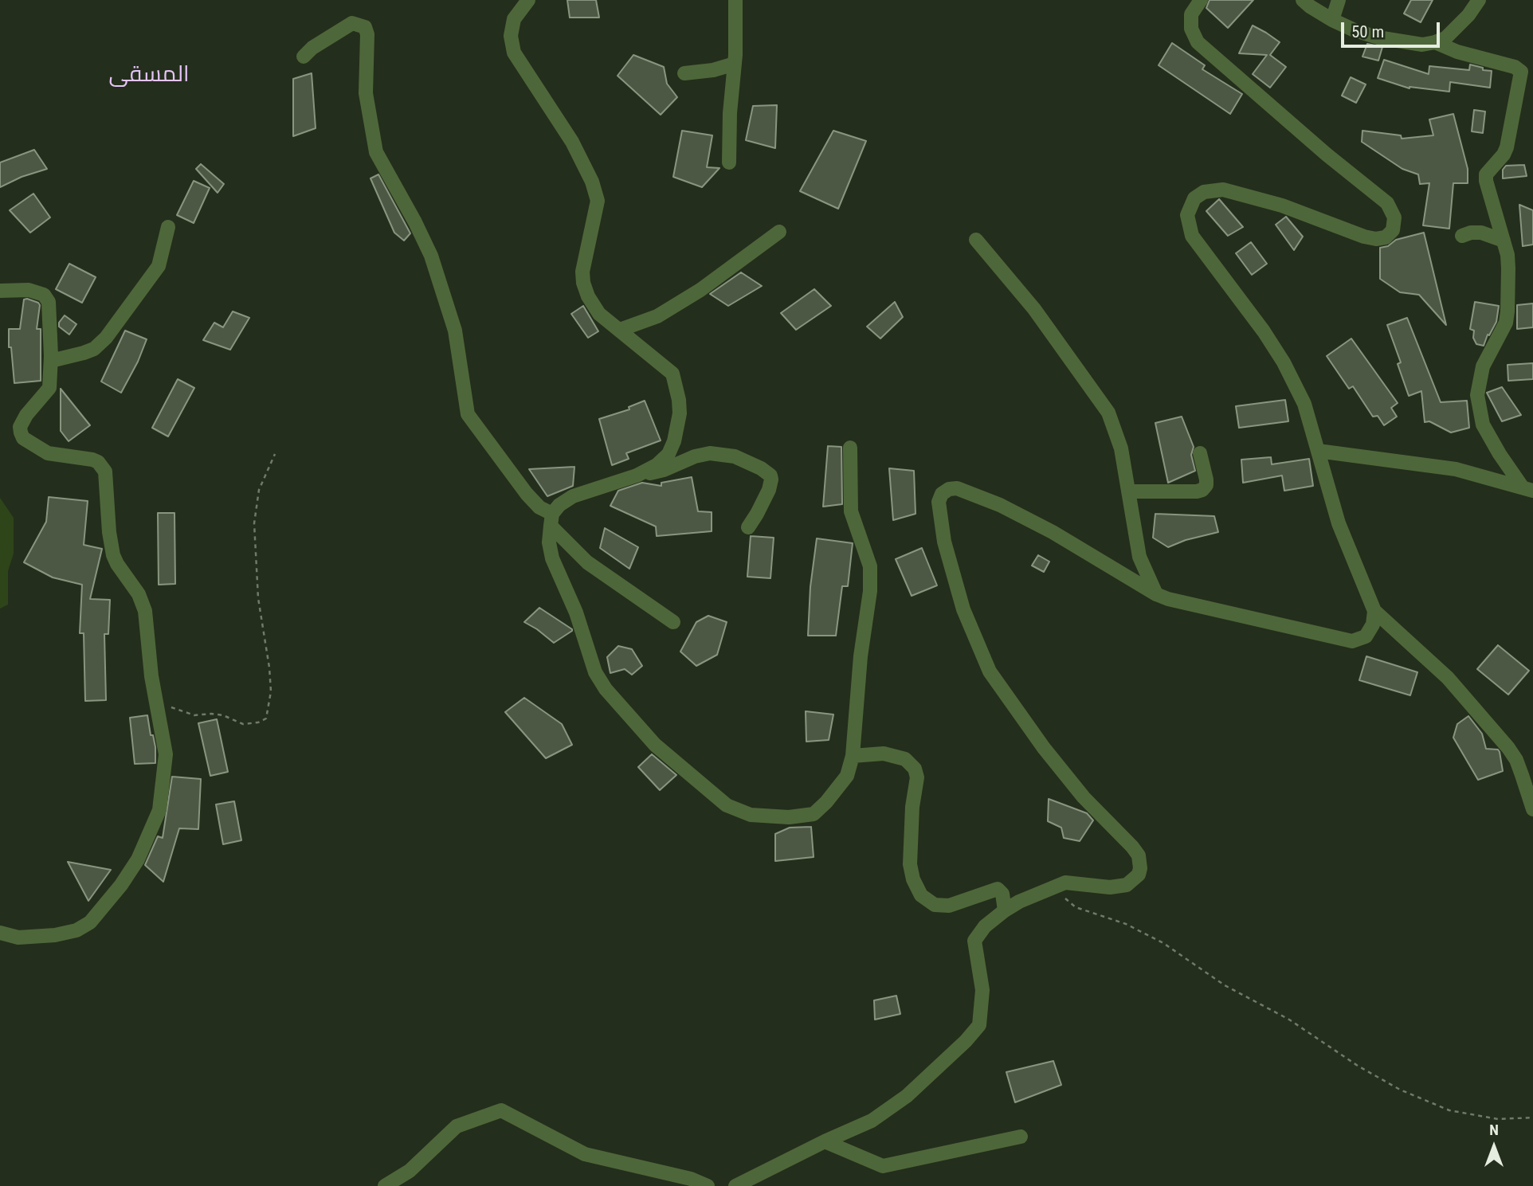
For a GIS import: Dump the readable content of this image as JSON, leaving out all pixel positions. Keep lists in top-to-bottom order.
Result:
{
  "districts": ["المسقى"],
  "scale_bar": "50 m",
  "north": "top"
}
